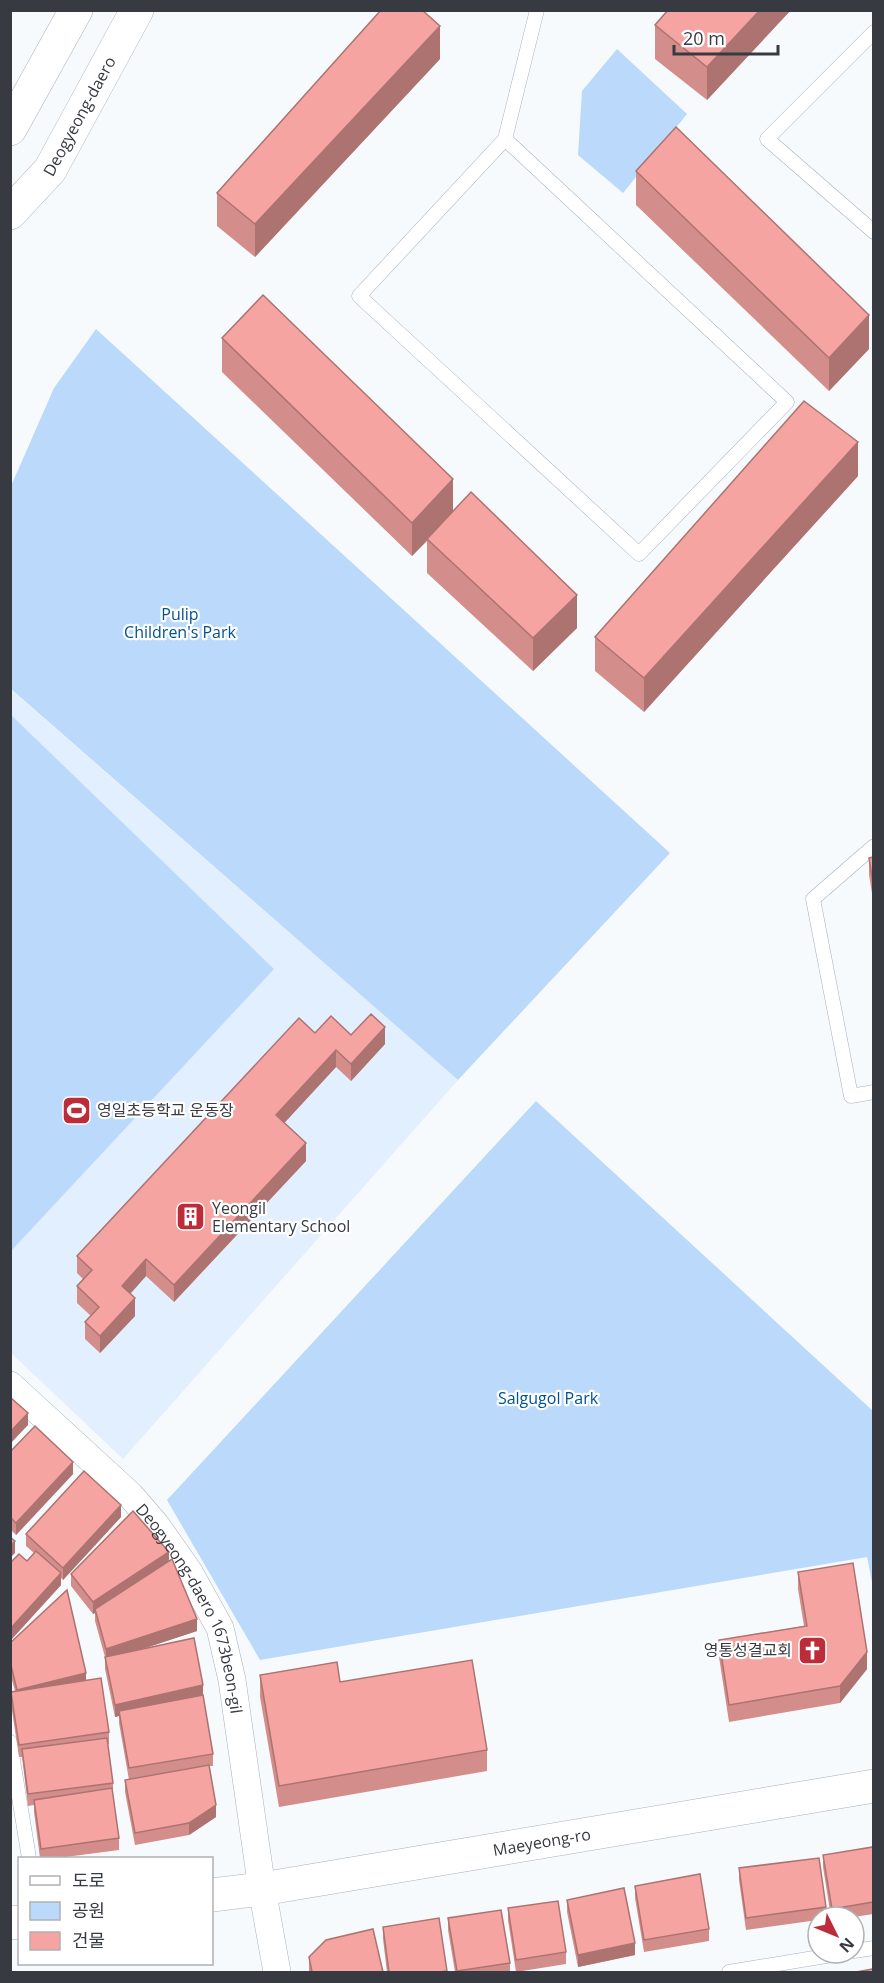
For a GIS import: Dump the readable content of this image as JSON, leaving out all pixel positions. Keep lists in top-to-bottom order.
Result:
{
  "streets": {
    "street": ["Deogyeong-daero", "Deogyeong-daero 1673beon-gil", "Maeyeong-ro"]
  },
  "crossings": [
    ["Deogyeong-daero 1673beon-gil", "Maeyeong-ro"]
  ],
  "parks": ["Pulip Children's Park", "Salgugol Park"],
  "places": {
    "sports": ["영일초등학교 운동장"],
    "building": ["Yeongil Elementary School"],
    "church": ["영통성결교회"]
  },
  "legend": ["도로", "공원", "건물"],
  "scale_bar": "20 m",
  "north": "bottom right"
}
